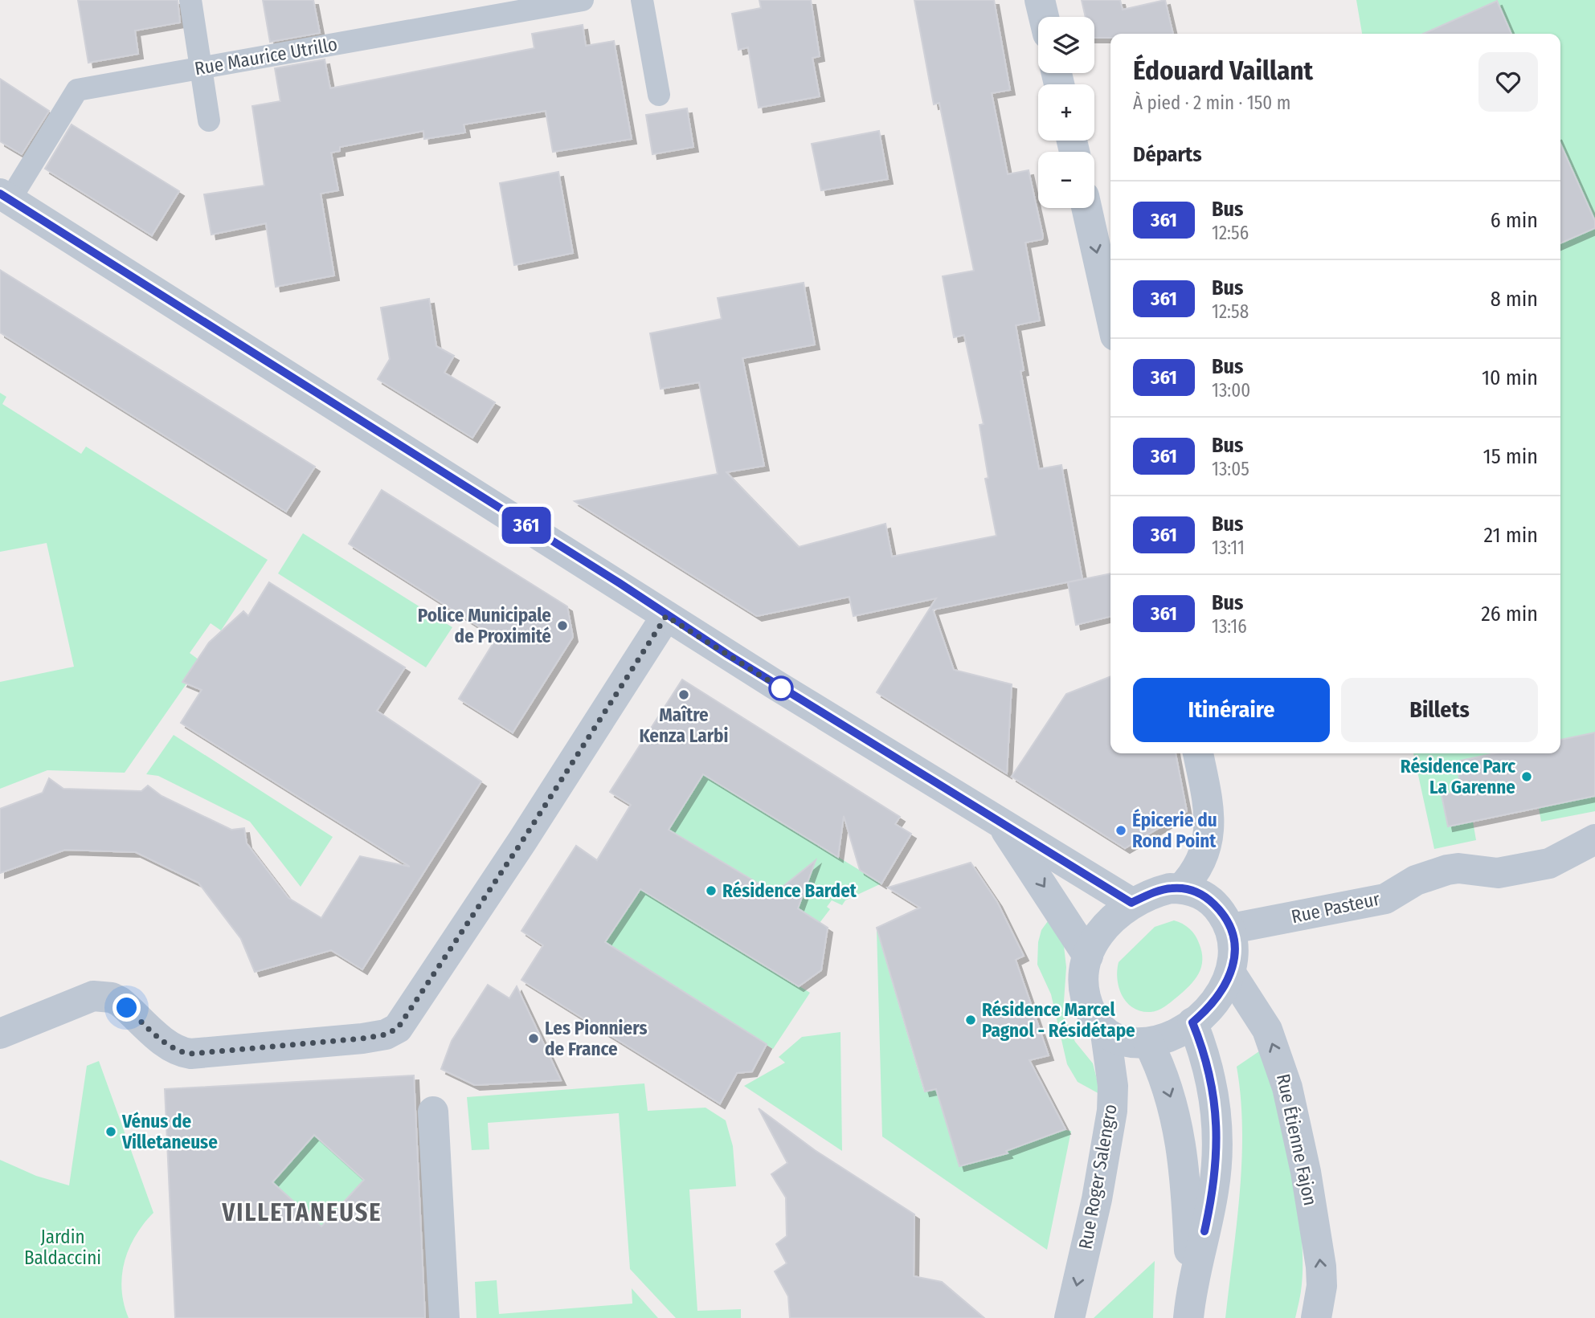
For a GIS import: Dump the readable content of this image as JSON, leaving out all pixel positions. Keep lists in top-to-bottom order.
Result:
{
  "streets": {
    "street": ["Rue Pasteur", "Rue Étienne Fajon", "Rue Roger Salengro"],
    "lane": ["Rue Maurice Utrillo"]
  },
  "crossings": [
    ["Rue Pasteur", "Rue Étienne Fajon"],
    ["Rue Pasteur", "Rue Roger Salengro"],
    ["Rue Étienne Fajon", "Rue Roger Salengro"]
  ],
  "districts": ["VILLETANEUSE"],
  "parks": ["Jardin Baldaccini"],
  "places": [
    "Police Municipale de Proximité",
    "Maître Kenza Larbi",
    "Résidence Parc La Garenne",
    "Épicerie du Rond Point",
    "Résidence Bardet",
    "Résidence Marcel Pagnol - Résidétape",
    "Les Pionniers de France",
    "Vénus de Villetaneuse"
  ],
  "lines": ["bus line 361"],
  "page": {
    "on_map": "361",
    "map_buttons": ["+", "−"],
    "heading": [
      ["Édouard Vaillant", "À pied · 2 min · 150 m"],
      "Départs"
    ],
    "list": [
      {
        "mark": "361",
        "name": "Bus",
        "note": "12:56",
        "value": "6 min"
      },
      {
        "mark": "361",
        "name": "Bus",
        "note": "12:58",
        "value": "8 min"
      },
      {
        "mark": "361",
        "name": "Bus",
        "note": "13:00",
        "value": "10 min"
      },
      {
        "mark": "361",
        "name": "Bus",
        "note": "13:05",
        "value": "15 min"
      },
      {
        "mark": "361",
        "name": "Bus",
        "note": "13:11",
        "value": "21 min"
      },
      {
        "mark": "361",
        "name": "Bus",
        "note": "13:16",
        "value": "26 min"
      }
    ],
    "buttons": ["Itinéraire", "Billets"]
  }
}
